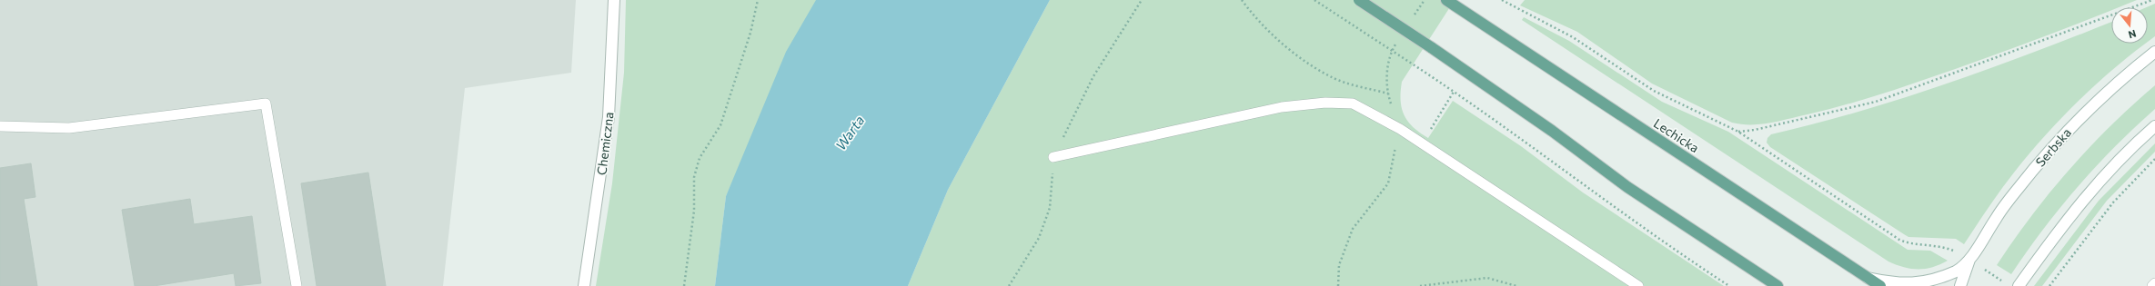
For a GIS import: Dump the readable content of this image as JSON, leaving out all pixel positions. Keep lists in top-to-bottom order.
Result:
{
  "streets": {
    "main road": ["Lechicka"],
    "street": ["Chemiczna", "Serbska"]
  },
  "crossings": [
    ["Lechicka", "Serbska"]
  ],
  "water": ["Warta"],
  "north": "bottom"
}
